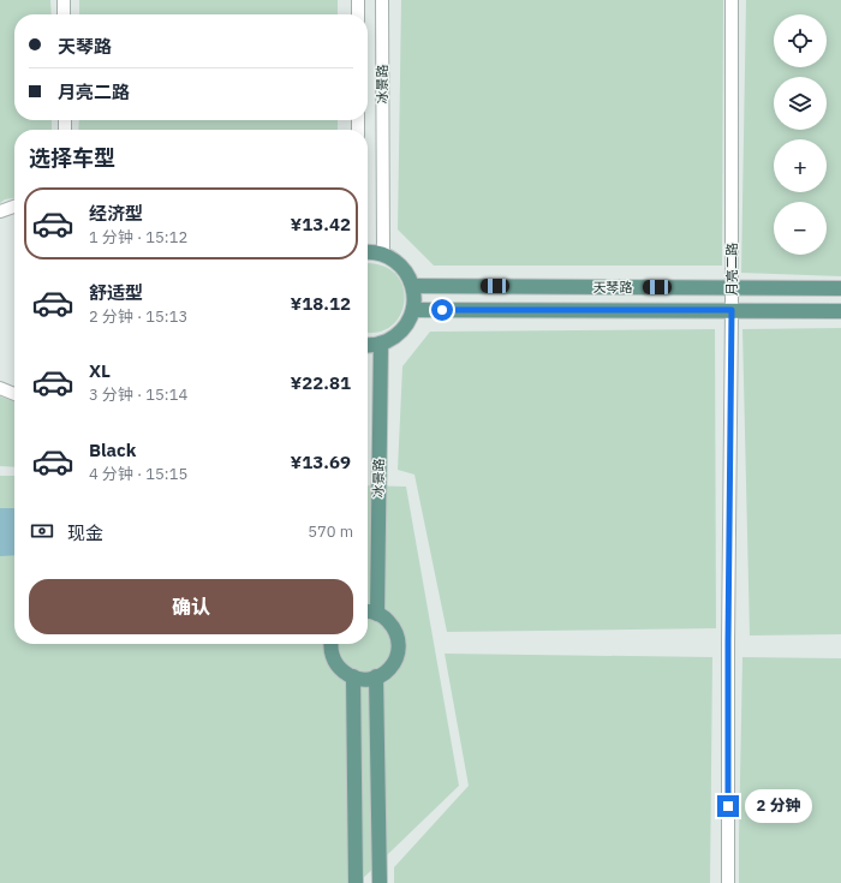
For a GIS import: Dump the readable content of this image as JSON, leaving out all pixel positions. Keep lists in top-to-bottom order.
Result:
{
  "streets": {
    "main road": ["冰景路", "天琴路"],
    "street": ["月亮二路"]
  },
  "crossings": [
    ["月亮二路", "天琴路"]
  ],
  "page": {
    "map_buttons": ["+", "−"],
    "banner": ["天琴路", "月亮二路"],
    "heading": "选择车型",
    "list": [
      {
        "name": "经济型",
        "note": "1 分钟 · 15:12",
        "value": "¥13.42"
      },
      {
        "name": "舒适型",
        "note": "2 分钟 · 15:13",
        "value": "¥18.12"
      },
      {
        "name": "XL",
        "note": "3 分钟 · 15:14",
        "value": "¥22.81"
      },
      {
        "name": "Black",
        "note": "4 分钟 · 15:15",
        "value": "¥13.69"
      }
    ],
    "pay": ["现金", "570 m"],
    "buttons": "确认",
    "bubble": "2 分钟"
  }
}
